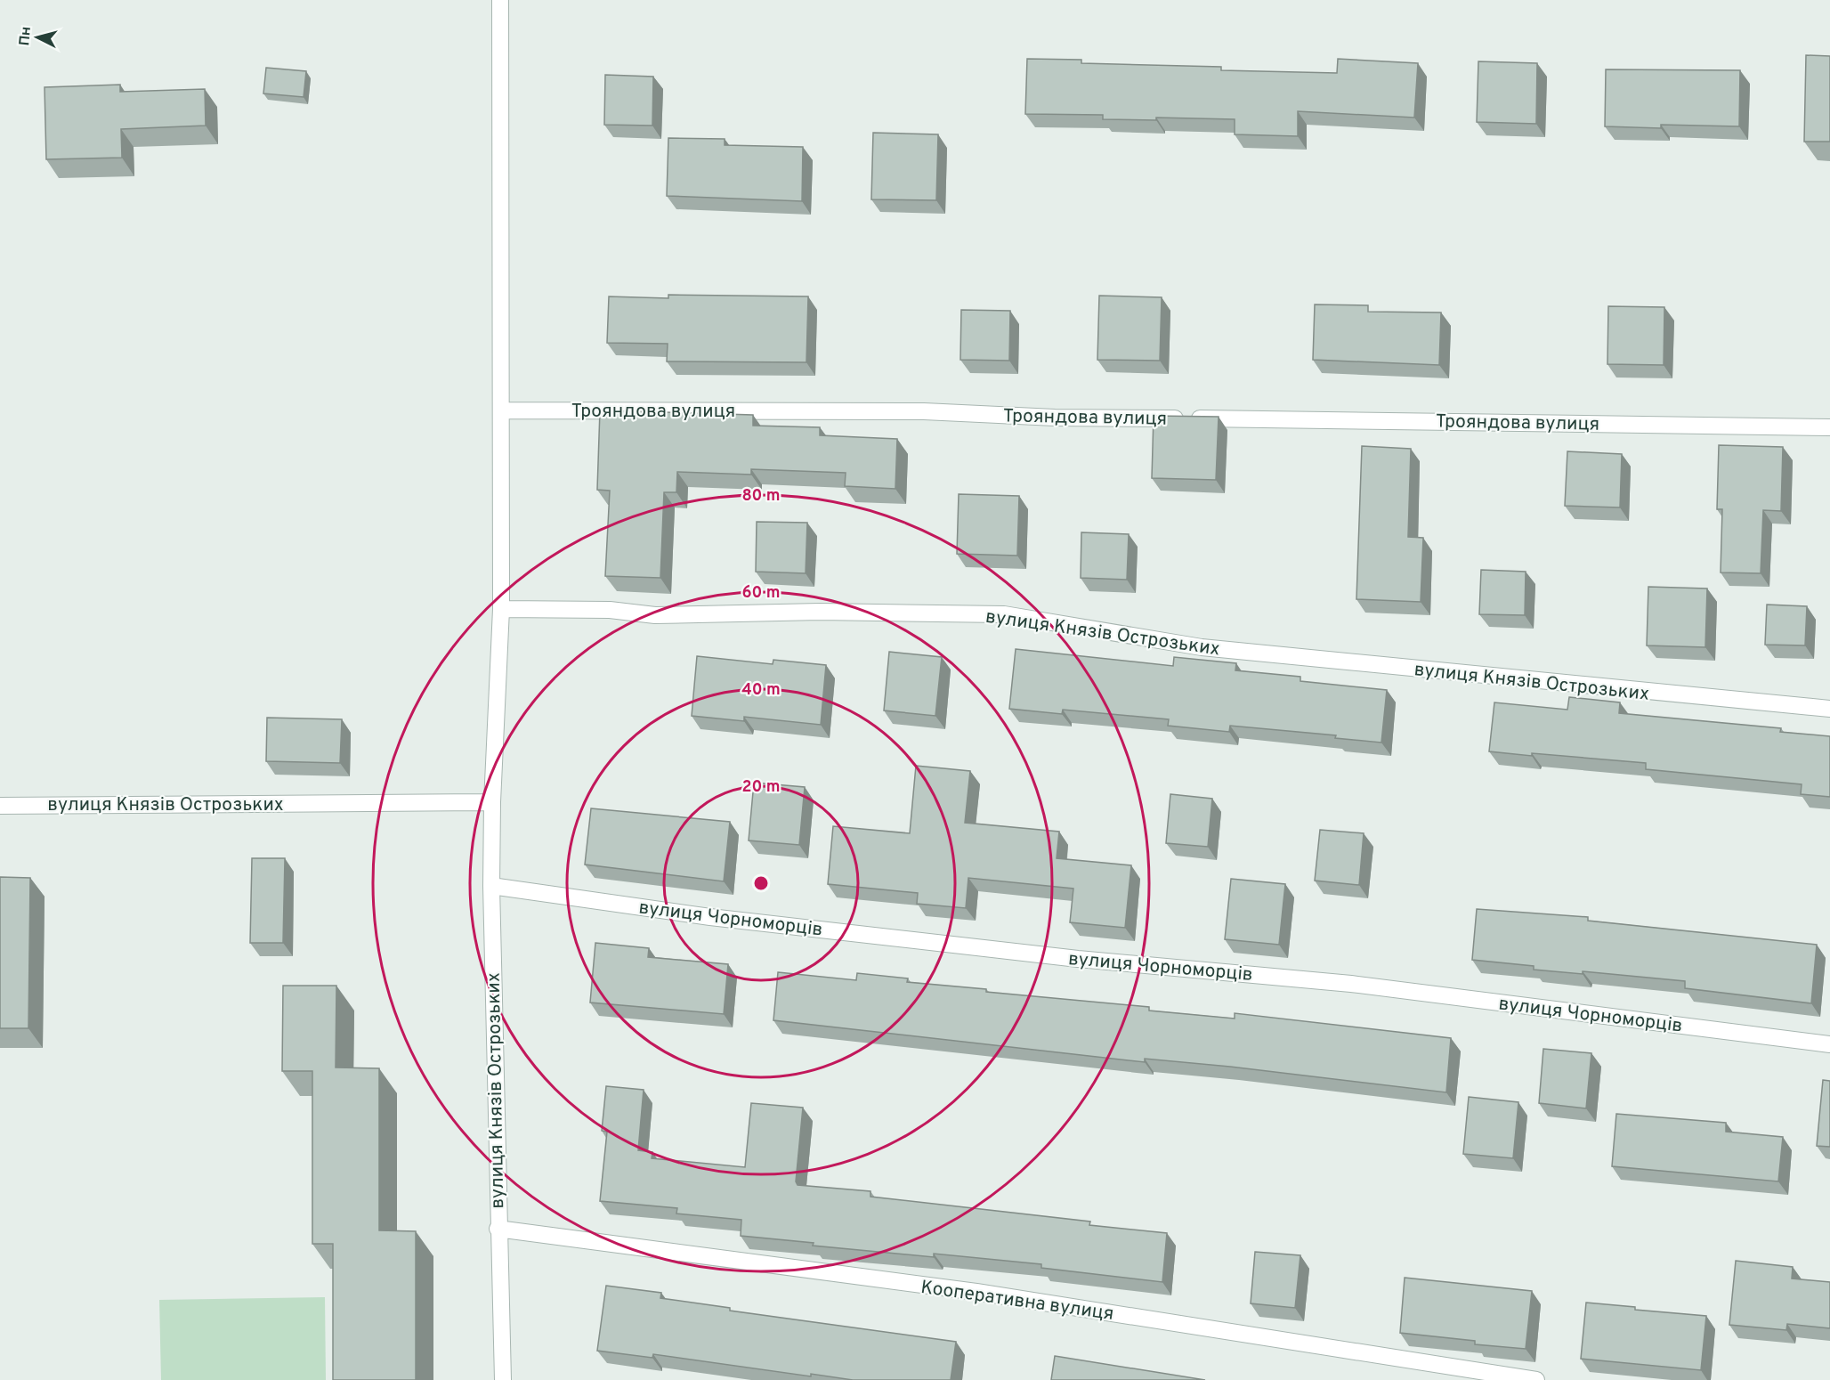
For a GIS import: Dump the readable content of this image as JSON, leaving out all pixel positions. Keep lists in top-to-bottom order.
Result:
{
  "streets": {
    "street": [
      "Трояндова вулиця",
      "вулиця Князів Острозьких",
      "вулиця Чорноморців",
      "Кооперативна вулиця"
    ]
  },
  "crossings": [
    ["вулиця Князів Острозьких", "вулиця Чорноморців"],
    ["вулиця Князів Острозьких", "Кооперативна вулиця"]
  ],
  "north": "left",
  "rings": [
    "80 m",
    "60 m",
    "40 m",
    "20 m"
  ]
}
